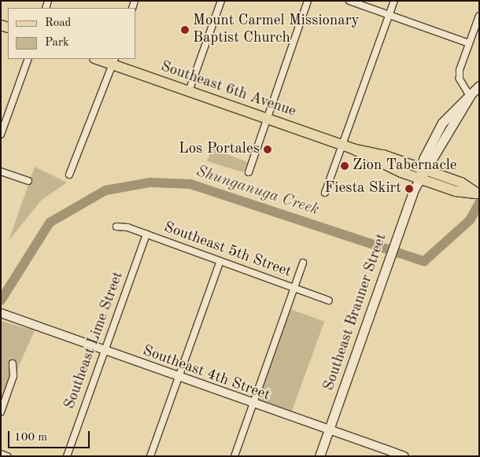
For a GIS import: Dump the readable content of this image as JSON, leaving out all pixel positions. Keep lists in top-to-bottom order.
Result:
{
  "streets": {
    "main road": ["Southeast 6th Avenue", "Southeast Branner Street"],
    "street": ["Southeast 5th Street", "Southeast Lime Street", "Southeast 4th Street"]
  },
  "crossings": [
    ["Southeast 6th Avenue", "Southeast Branner Street"],
    ["Southeast 5th Street", "Southeast Lime Street"],
    ["Southeast Branner Street", "Southeast 4th Street"],
    ["Southeast Lime Street", "Southeast 4th Street"]
  ],
  "water": ["Shunganuga Creek"],
  "places": [
    "Mount Carmel Missionary Baptist Church",
    "Los Portales",
    "Zion Tabernacle",
    "Fiesta Skirt"
  ],
  "legend": ["Road", "Park"],
  "scale_bar": "100 m"
}
